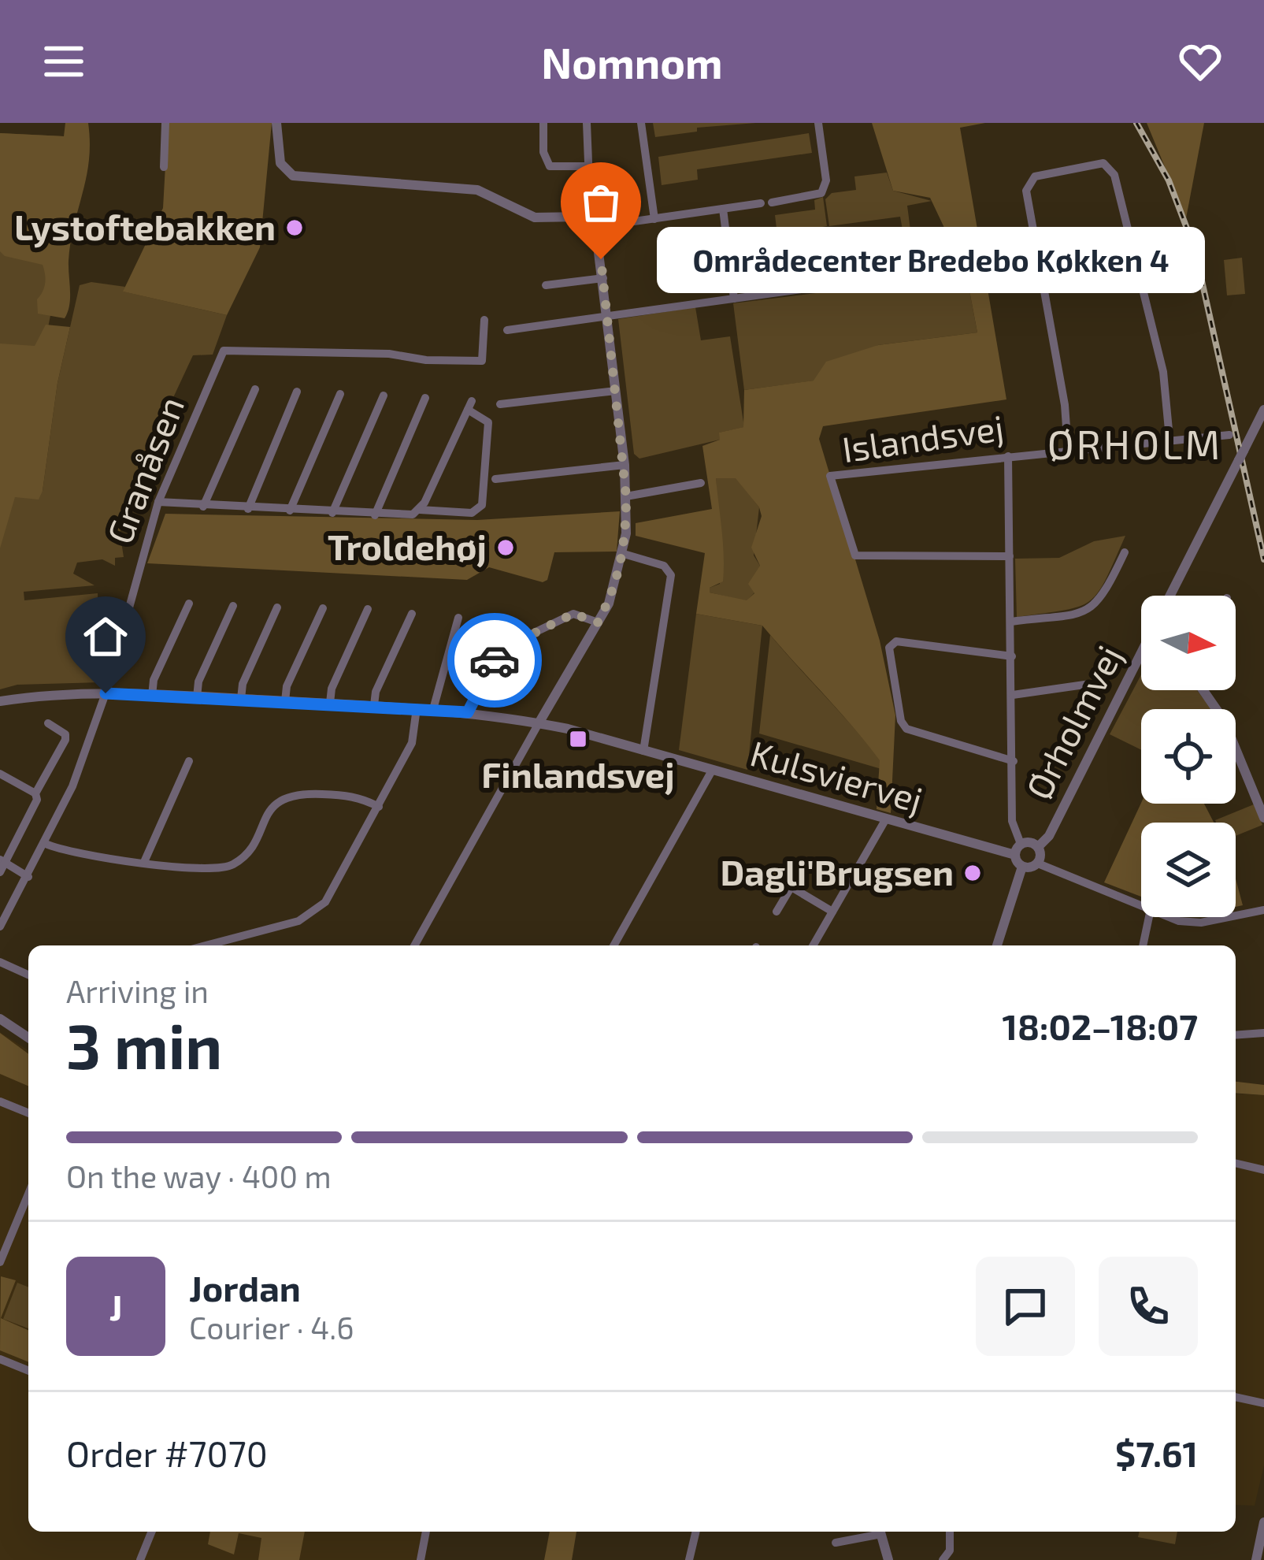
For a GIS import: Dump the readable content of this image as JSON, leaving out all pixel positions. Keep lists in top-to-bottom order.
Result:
{
  "streets": {
    "street": [
      "Islandsvej",
      "Granåsen",
      "Ørholmvej",
      "Kulsviervej"
    ]
  },
  "crossings": [
    ["Granåsen", "Kulsviervej"],
    ["Ørholmvej", "Kulsviervej"]
  ],
  "districts": ["ØRHOLM"],
  "places": {
    "other": [
      "Lystoftebakken",
      "Områdecenter Bredebo Køkken 4",
      "Troldehøj",
      "Dagli'Brugsen"
    ],
    "transit": ["Finlandsvej"]
  },
  "north": "right",
  "page": {
    "header": "Nomnom",
    "bubble": "Områdecenter Bredebo Køkken 4",
    "heading": ["3 min", "Arriving in", "18:02–18:07"],
    "panel": [
      "Jordan",
      "Courier · 4.6",
      "Order #7070",
      "$7.61"
    ],
    "bar": "On the way · 400 m",
    "round": "J"
  }
}
